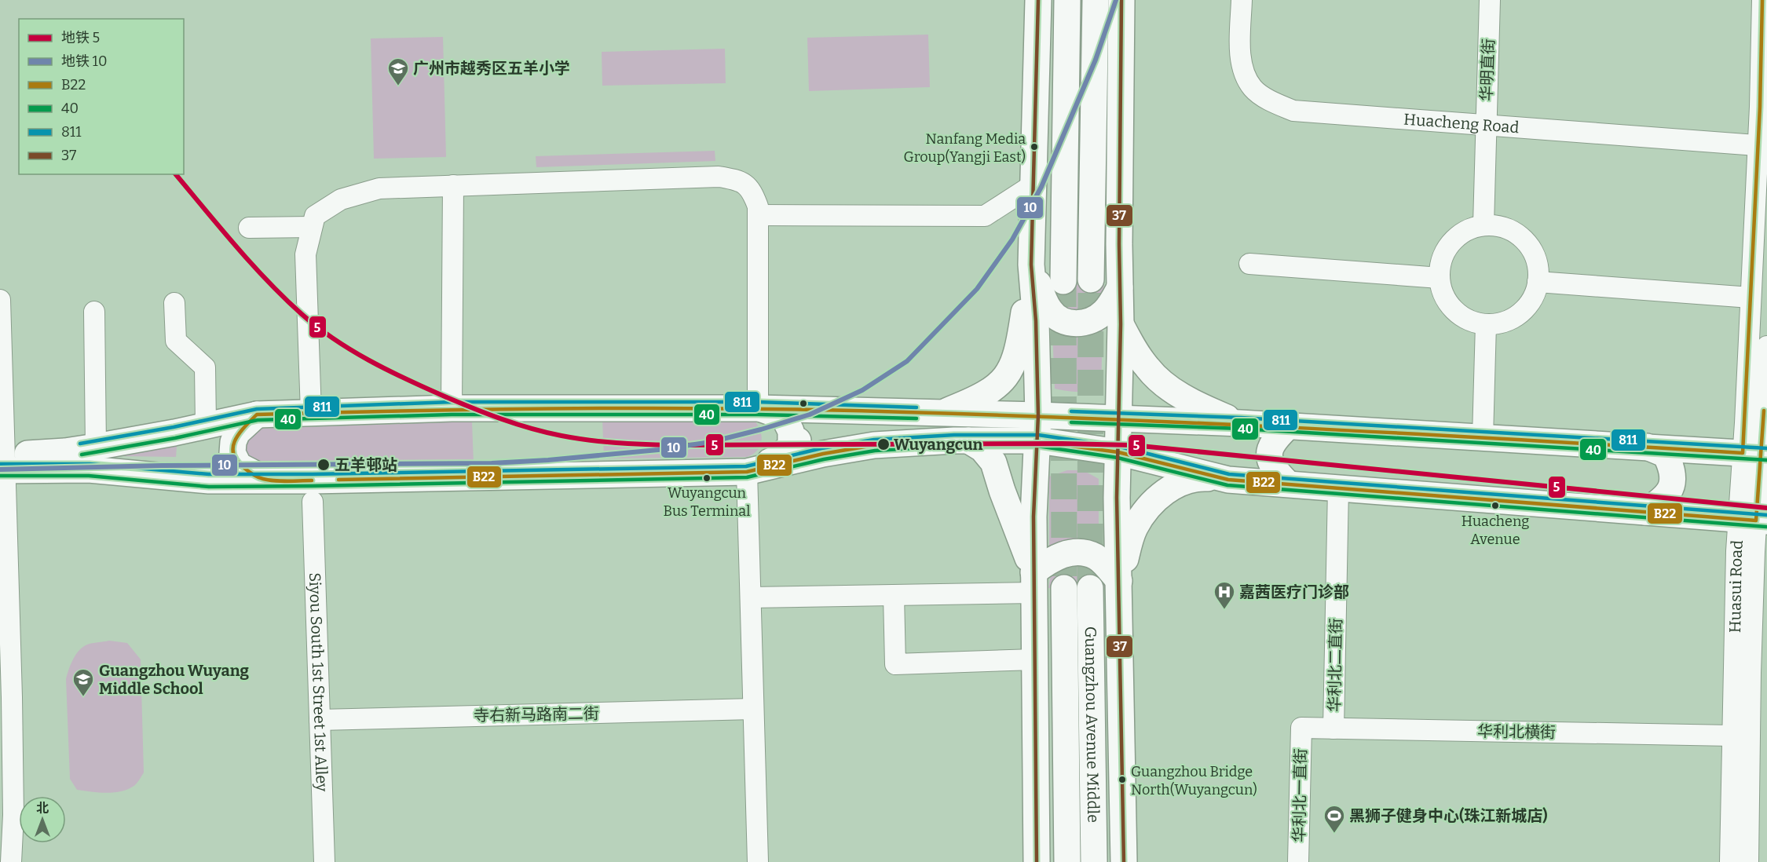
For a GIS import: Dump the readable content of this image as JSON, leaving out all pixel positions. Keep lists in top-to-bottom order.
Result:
{
  "streets": {
    "main road": ["Guangzhou Avenue Middle"],
    "street": [
      "华明直街",
      "Huacheng Road",
      "Huasui Road",
      "华利北二直街",
      "Siyou South 1st Street 1st Alley",
      "寺右新马路南二街",
      "华利北横街",
      "华利北一直街"
    ]
  },
  "crossings": [
    ["华明直街", "Huacheng Road"],
    ["Huacheng Road", "Huasui Road"],
    ["Huasui Road", "华利北横街"],
    ["华利北二直街", "华利北横街"],
    ["Siyou South 1st Street 1st Alley", "寺右新马路南二街"],
    ["华利北横街", "华利北一直街"]
  ],
  "places": {
    "school or university": ["广州市越秀区五羊小学", "Guangzhou Wuyang Middle School"],
    "other": [
      "Nanfang Media Group(Yangji East)",
      "Wuyangcun",
      "五羊邨站",
      "Wuyangcun Bus Terminal",
      "Huacheng Avenue",
      "Guangzhou Bridge North(Wuyangcun)"
    ],
    "hospital": ["嘉茜医疗门诊部"],
    "sports": ["黑狮子健身中心(珠江新城店)"]
  },
  "lines": [
    "metro line 10",
    "transit line B22",
    "transit line 37",
    "metro line 5",
    "transit line 811",
    "transit line 40"
  ],
  "legend": [
    "地铁 5",
    "地铁 10",
    "B22",
    "40",
    "811",
    "37"
  ],
  "north": "top"
}
